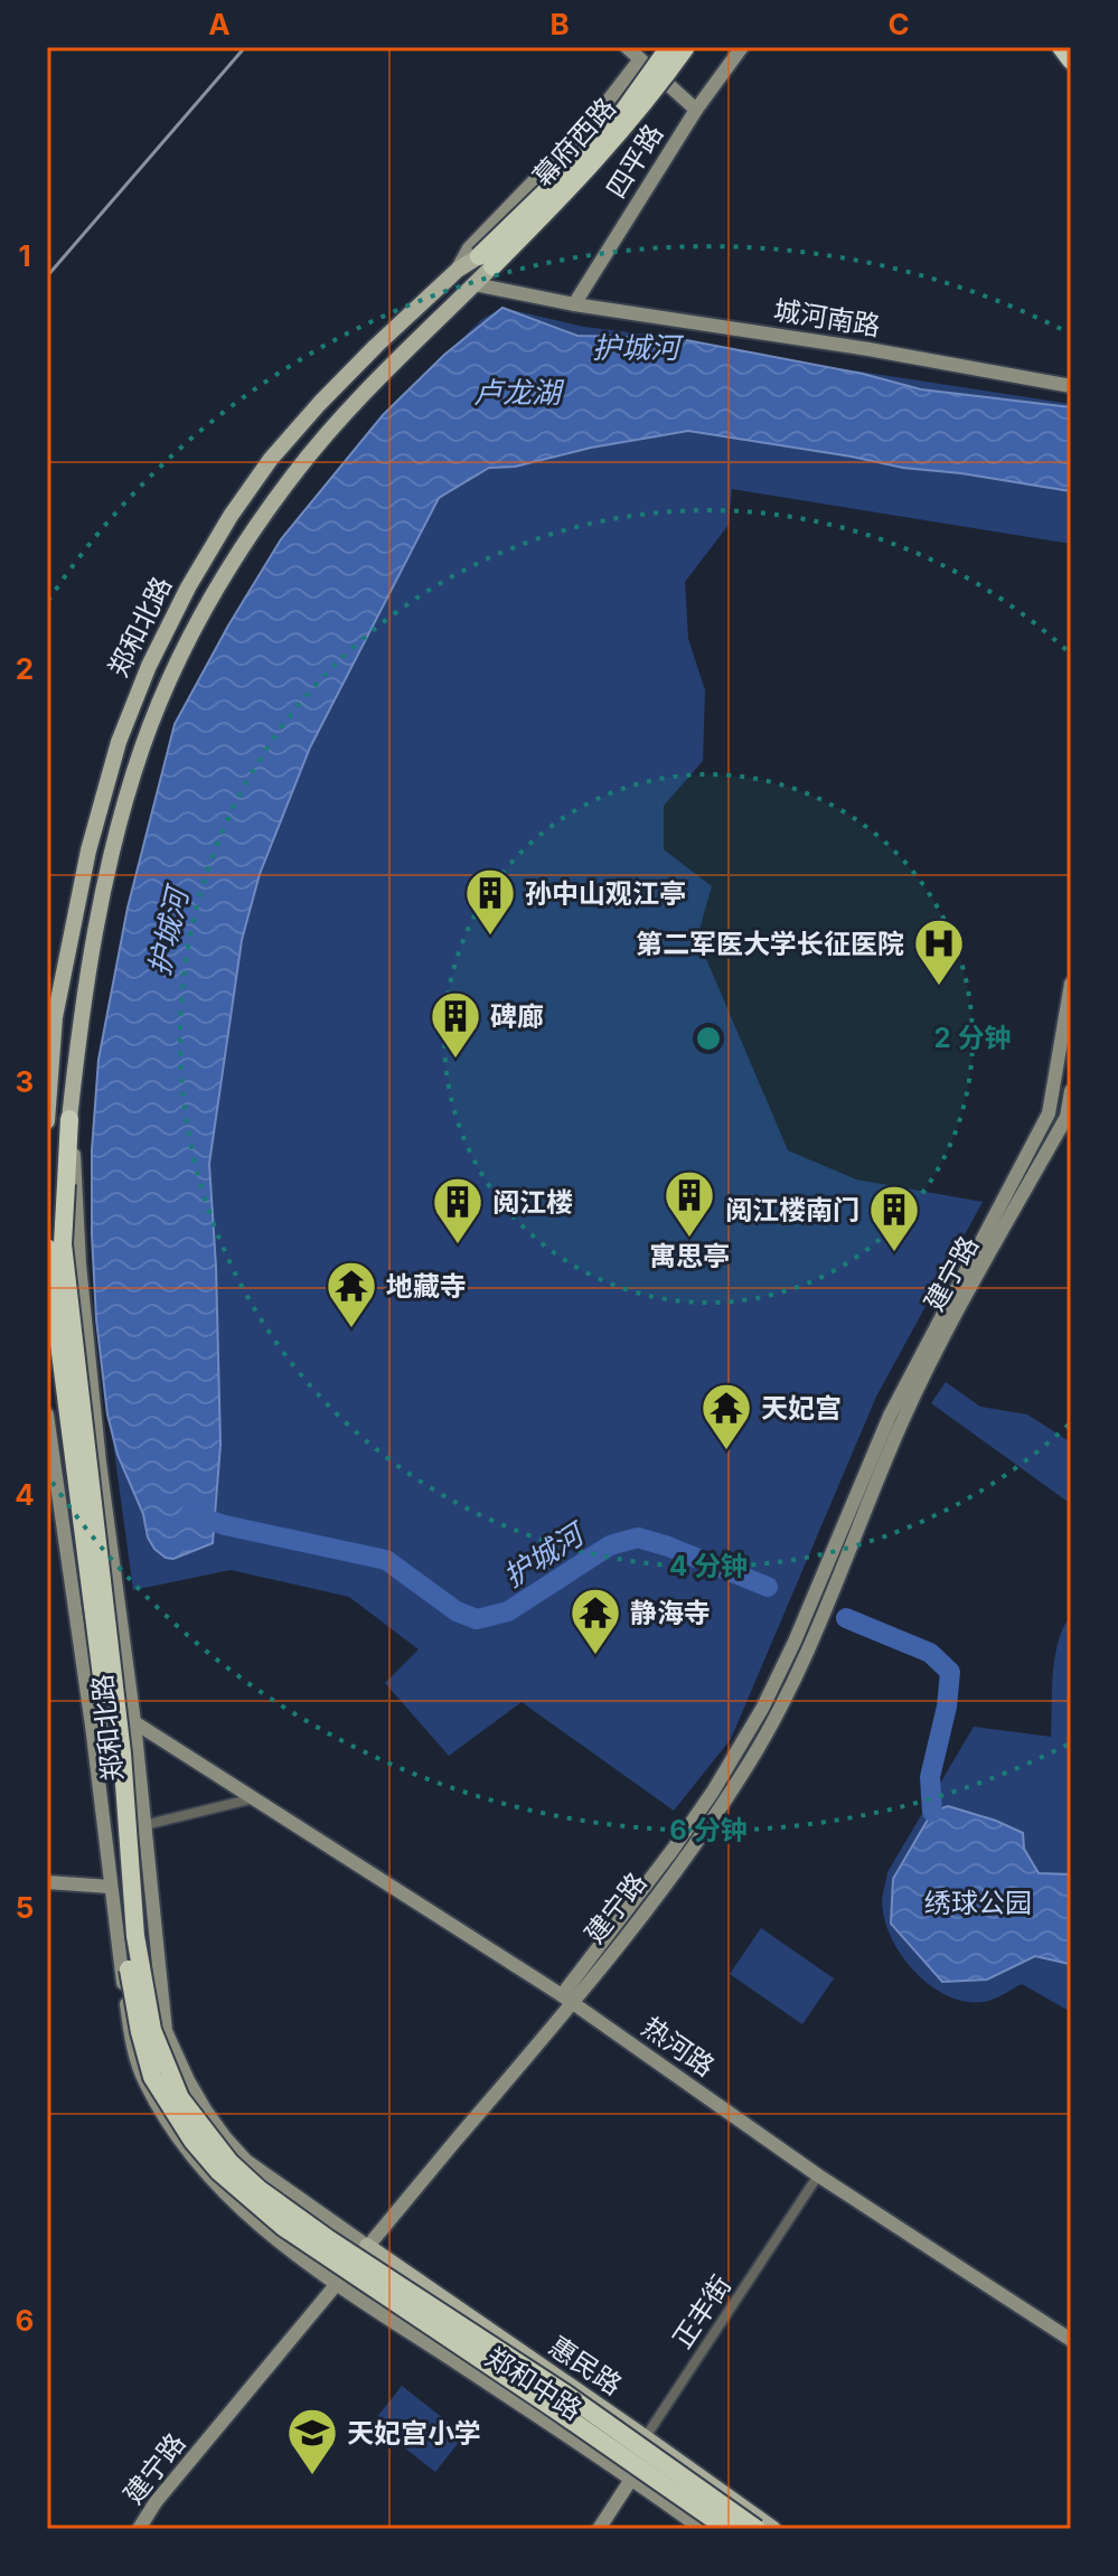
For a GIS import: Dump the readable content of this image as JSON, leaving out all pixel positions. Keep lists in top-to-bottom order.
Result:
{
  "streets": {
    "highway": ["幕府西路", "郑和北路"],
    "main road": [
      "四平路",
      "城河南路",
      "建宁路",
      "热河路",
      "惠民路",
      "郑和中路"
    ],
    "street": ["正丰街"]
  },
  "crossings": [
    ["幕府西路", "郑和北路"],
    ["四平路", "城河南路"],
    ["城河南路", "郑和北路"],
    ["郑和北路", "建宁路"],
    ["郑和北路", "热河路"],
    ["郑和北路", "惠民路"],
    ["郑和北路", "郑和中路"],
    ["建宁路", "热河路"],
    ["建宁路", "惠民路"],
    ["建宁路", "郑和中路"],
    ["热河路", "正丰街"],
    ["正丰街", "惠民路"],
    ["正丰街", "郑和中路"]
  ],
  "water": ["护城河", "卢龙湖"],
  "parks": ["绣球公园"],
  "places": {
    "building": [
      "孙中山观江亭",
      "碑廊",
      "寓思亭",
      "阅江楼",
      "阅江楼南门"
    ],
    "hospital": ["第二军医大学长征医院"],
    "temple": ["地藏寺", "天妃宫", "静海寺"],
    "school or university": ["天妃宫小学"]
  },
  "grid": {
    "columns": ["A", "B", "C"],
    "rows": [
      "1",
      "2",
      "3",
      "4",
      "5",
      "6"
    ]
  },
  "rings": ["2 分钟", "4 分钟", "6 分钟"]
}
